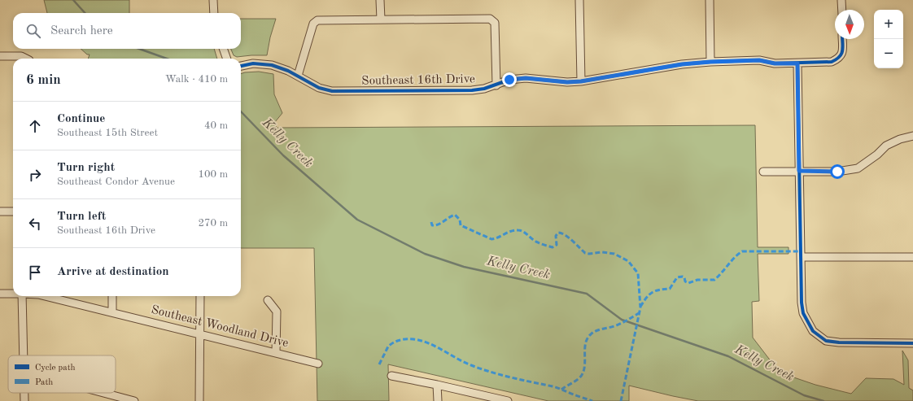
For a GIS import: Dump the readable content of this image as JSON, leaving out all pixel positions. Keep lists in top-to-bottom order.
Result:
{
  "streets": {
    "street": ["Southeast 16th Drive", "Southeast Woodland Drive"]
  },
  "water": ["Kelly Creek"],
  "legend": ["Cycle path", "Path"],
  "north": "bottom",
  "page": {
    "map_buttons": ["+", "−"],
    "search": "Search here",
    "heading": ["6 min", "Walk · 410 m"],
    "list": [
      ["Continue", "Southeast 15th Street", "40 m"],
      ["Turn right", "Southeast Condor Avenue", "100 m"],
      ["Turn left", "Southeast 16th Drive", "270 m"],
      "Arrive at destination"
    ]
  }
}
